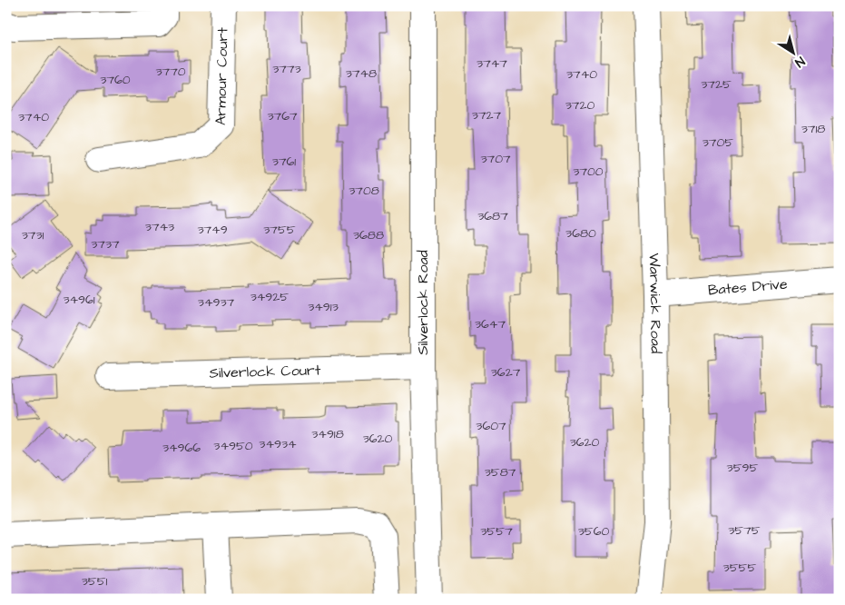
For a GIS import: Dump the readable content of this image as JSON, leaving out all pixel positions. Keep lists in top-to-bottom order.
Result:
{
  "streets": {
    "street": [
      "Armour Court",
      "Bates Drive",
      "Silverlock Road",
      "Warwick Road",
      "Silverlock Court"
    ]
  },
  "crossings": [
    ["Bates Drive", "Warwick Road"],
    ["Silverlock Road", "Silverlock Court"]
  ],
  "house_numbers": [
    "3747",
    "3773",
    "3770",
    "3748",
    "3740",
    "3760",
    "3725",
    "3720",
    "3727",
    "3767",
    "3740",
    "3718",
    "3705",
    "3707",
    "3761",
    "3700",
    "3708",
    "3687",
    "3743",
    "3749",
    "3755",
    "3680",
    "3731",
    "3688",
    "3737",
    "34925",
    "34961",
    "34937",
    "34913",
    "3647",
    "3627",
    "3607",
    "34918",
    "3620",
    "3620",
    "34934",
    "34950",
    "34966",
    "3595",
    "3587",
    "3575",
    "3557",
    "3560",
    "3555",
    "3551"
  ],
  "north": "bottom right"
}
